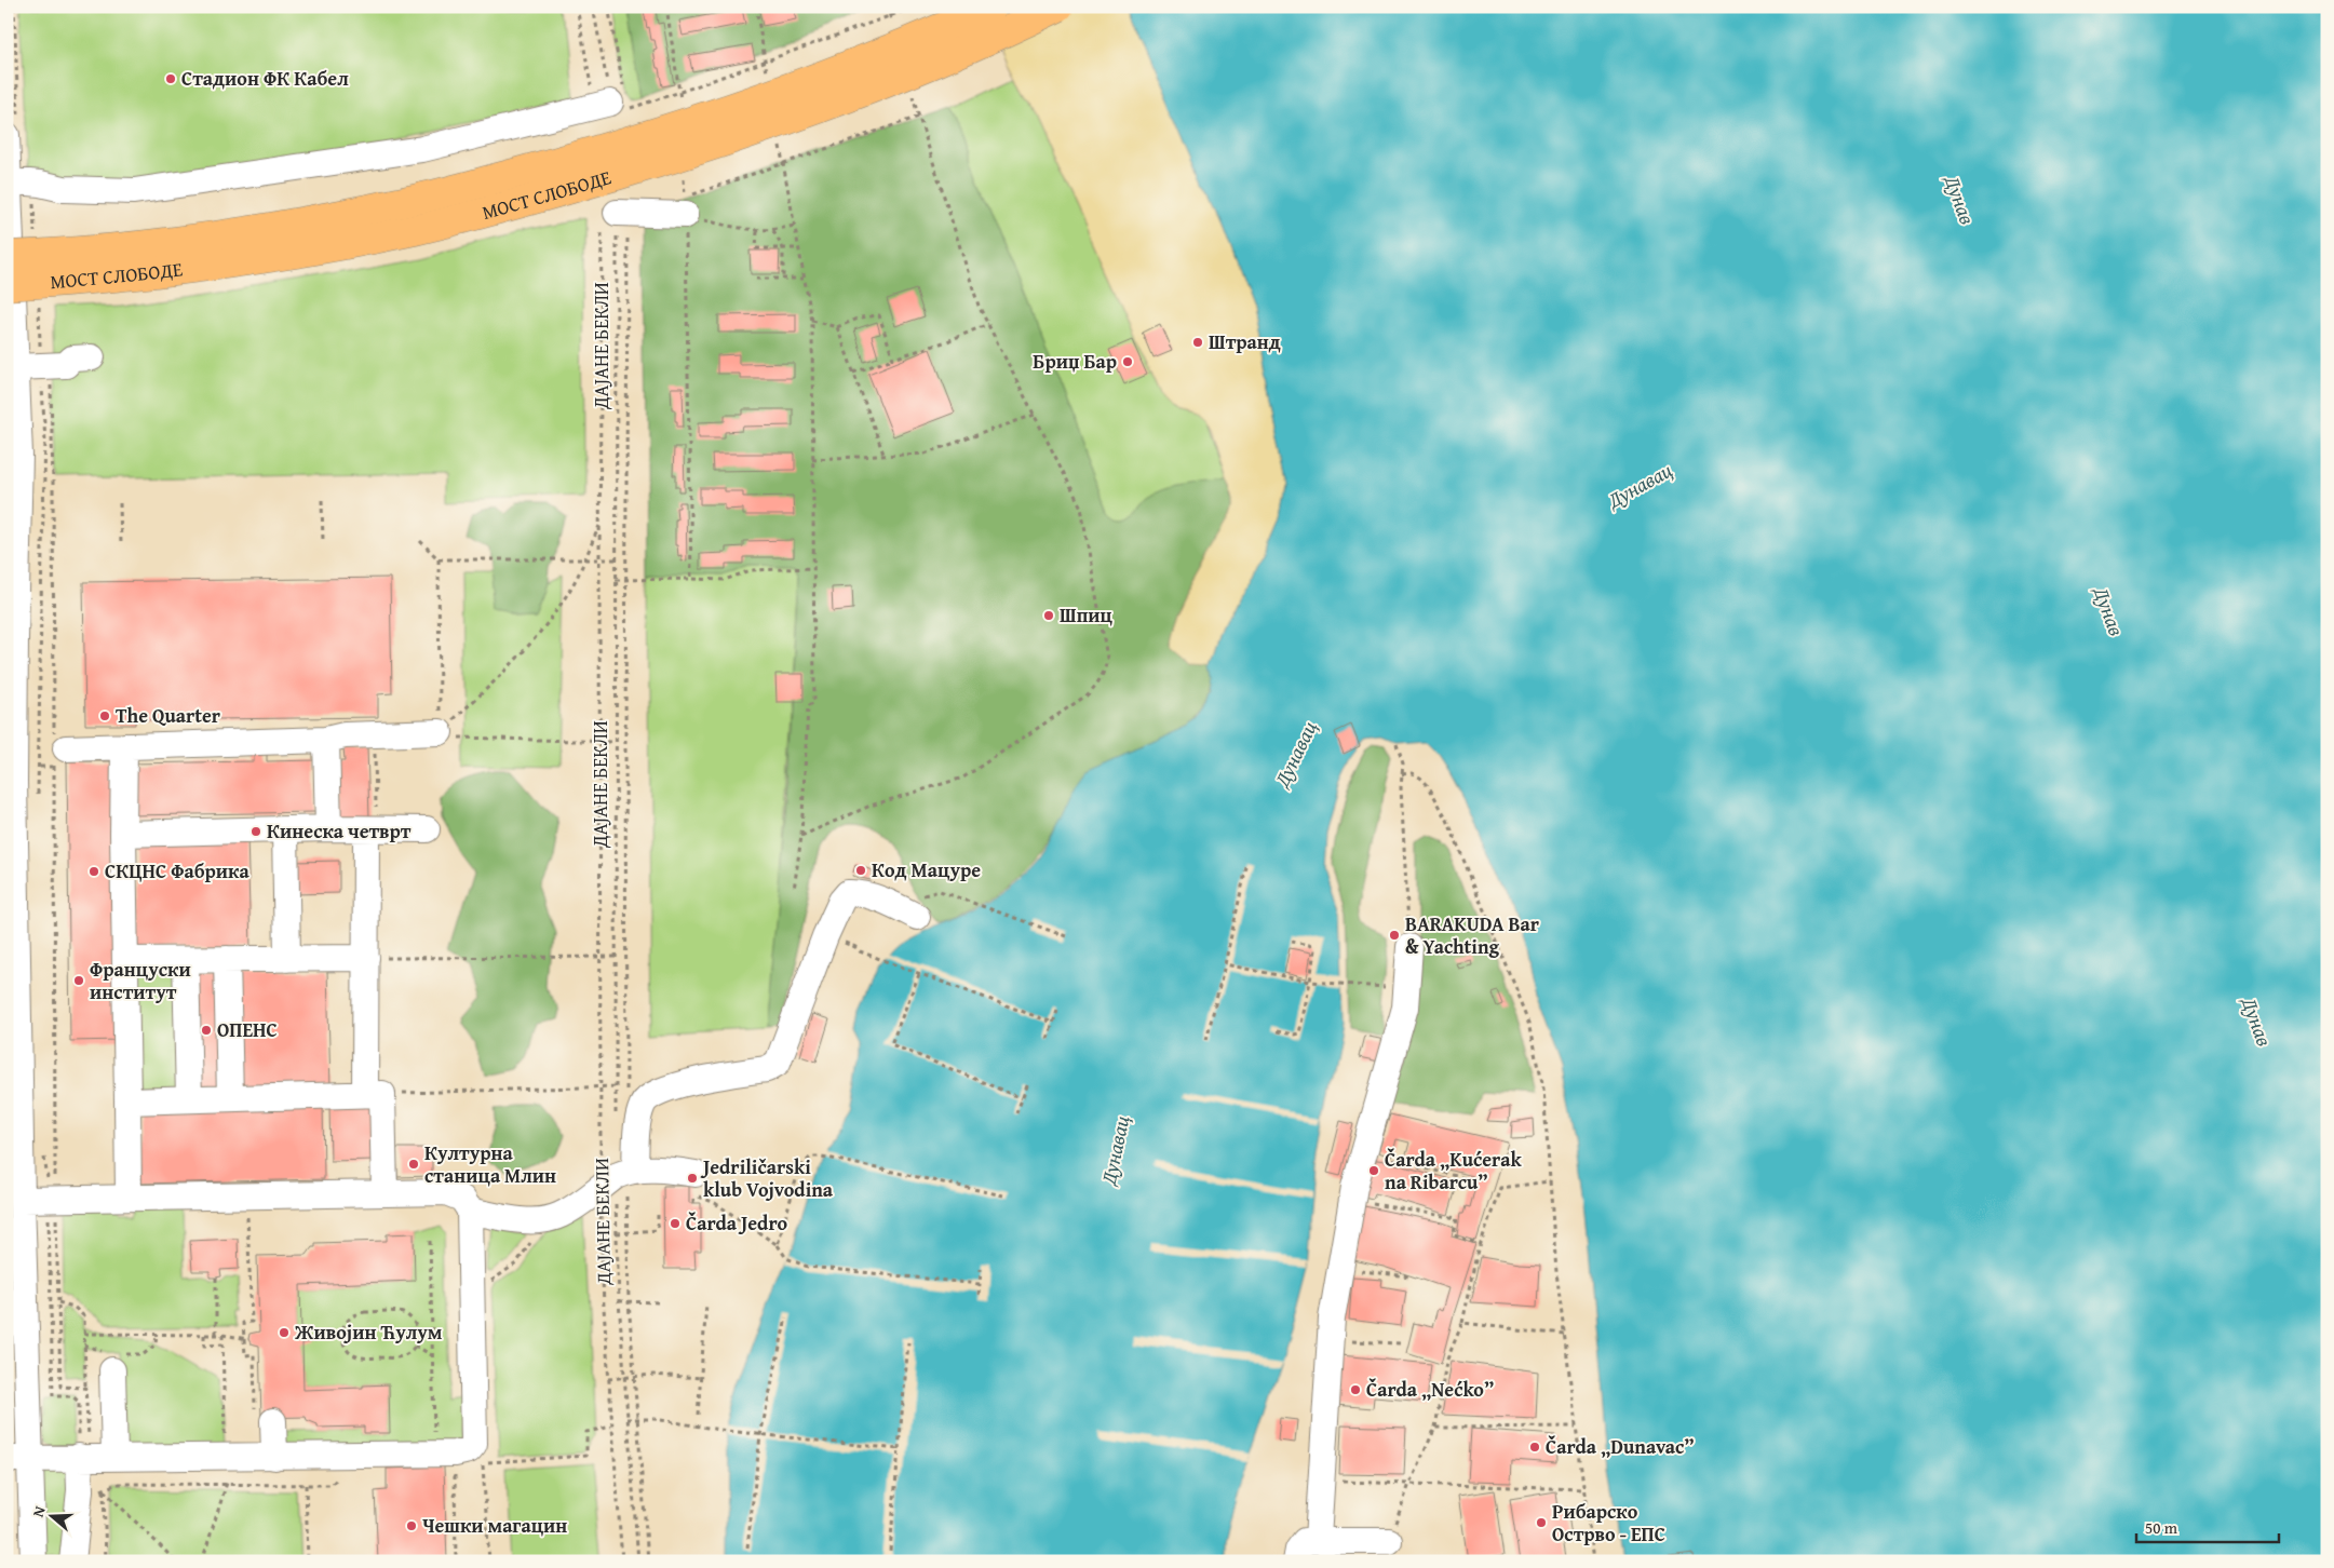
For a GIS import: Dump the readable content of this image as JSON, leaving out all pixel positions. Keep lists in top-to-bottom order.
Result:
{
  "streets": {
    "highway": ["МОСТ СЛОБОДЕ"],
    "path": ["ДАЈАНЕ БЕКЛИ"]
  },
  "water": ["Дунав", "Дунавац"],
  "places": [
    "Стадион ФК Кабел",
    "Штранд",
    "Бриџ Бар",
    "Шпиц",
    "The Quarter",
    "Кинеска четврт",
    "Код Мацуре",
    "СКЦНС Фабрика",
    "BARAKUDA Bar & Yachting",
    "Француски институт",
    "ОПЕНС",
    "Културна станица Млин",
    "Čarda „Kućerak na Ribarcu”",
    "Jedriličarski klub Vojvodina",
    "Čarda Jedro",
    "Живојин Ћулум",
    "Čarda „Nećko”",
    "Čarda „Dunavac”",
    "Рибарско Острво - ЕПС",
    "Чешки магацин"
  ],
  "scale_bar": "50 m",
  "north": "left"
}
